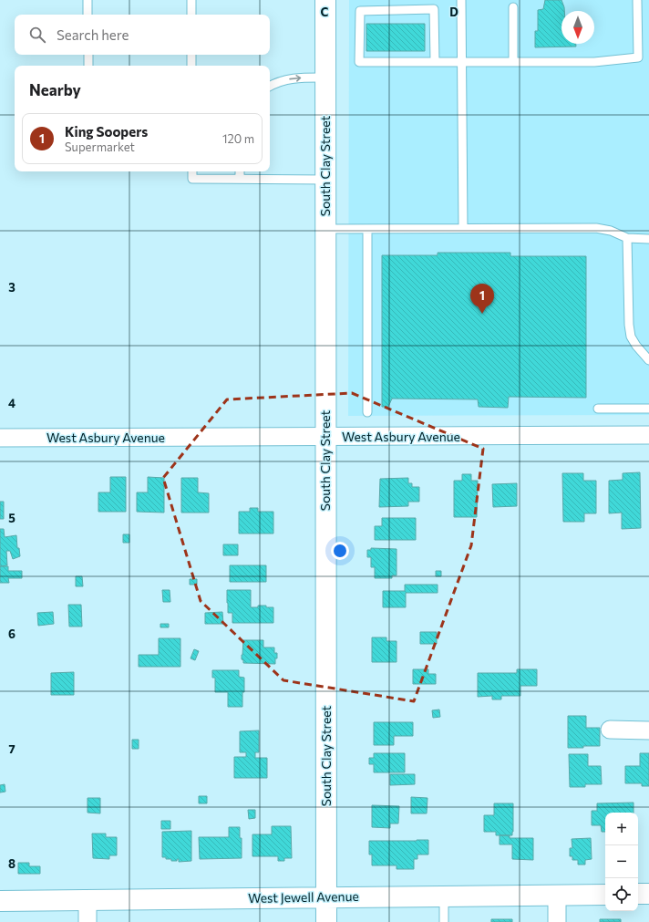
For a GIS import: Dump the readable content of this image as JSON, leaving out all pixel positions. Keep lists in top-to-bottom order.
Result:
{
  "streets": {
    "street": ["South Clay Street", "West Asbury Avenue", "West Jewell Avenue"]
  },
  "crossings": [
    ["South Clay Street", "West Asbury Avenue"],
    ["South Clay Street", "West Jewell Avenue"]
  ],
  "north": "bottom",
  "page": {
    "search": "Search here",
    "heading": "Nearby",
    "list": [
      {
        "mark": "1",
        "name": "King Soopers",
        "note": "Supermarket",
        "value": "120 m"
      }
    ],
    "pins": "1",
    "map_buttons": ["+", "−"]
  },
  "grid": {
    "columns": ["C", "D"],
    "rows": [
      "3",
      "4",
      "5",
      "6",
      "7",
      "8"
    ]
  }
}
